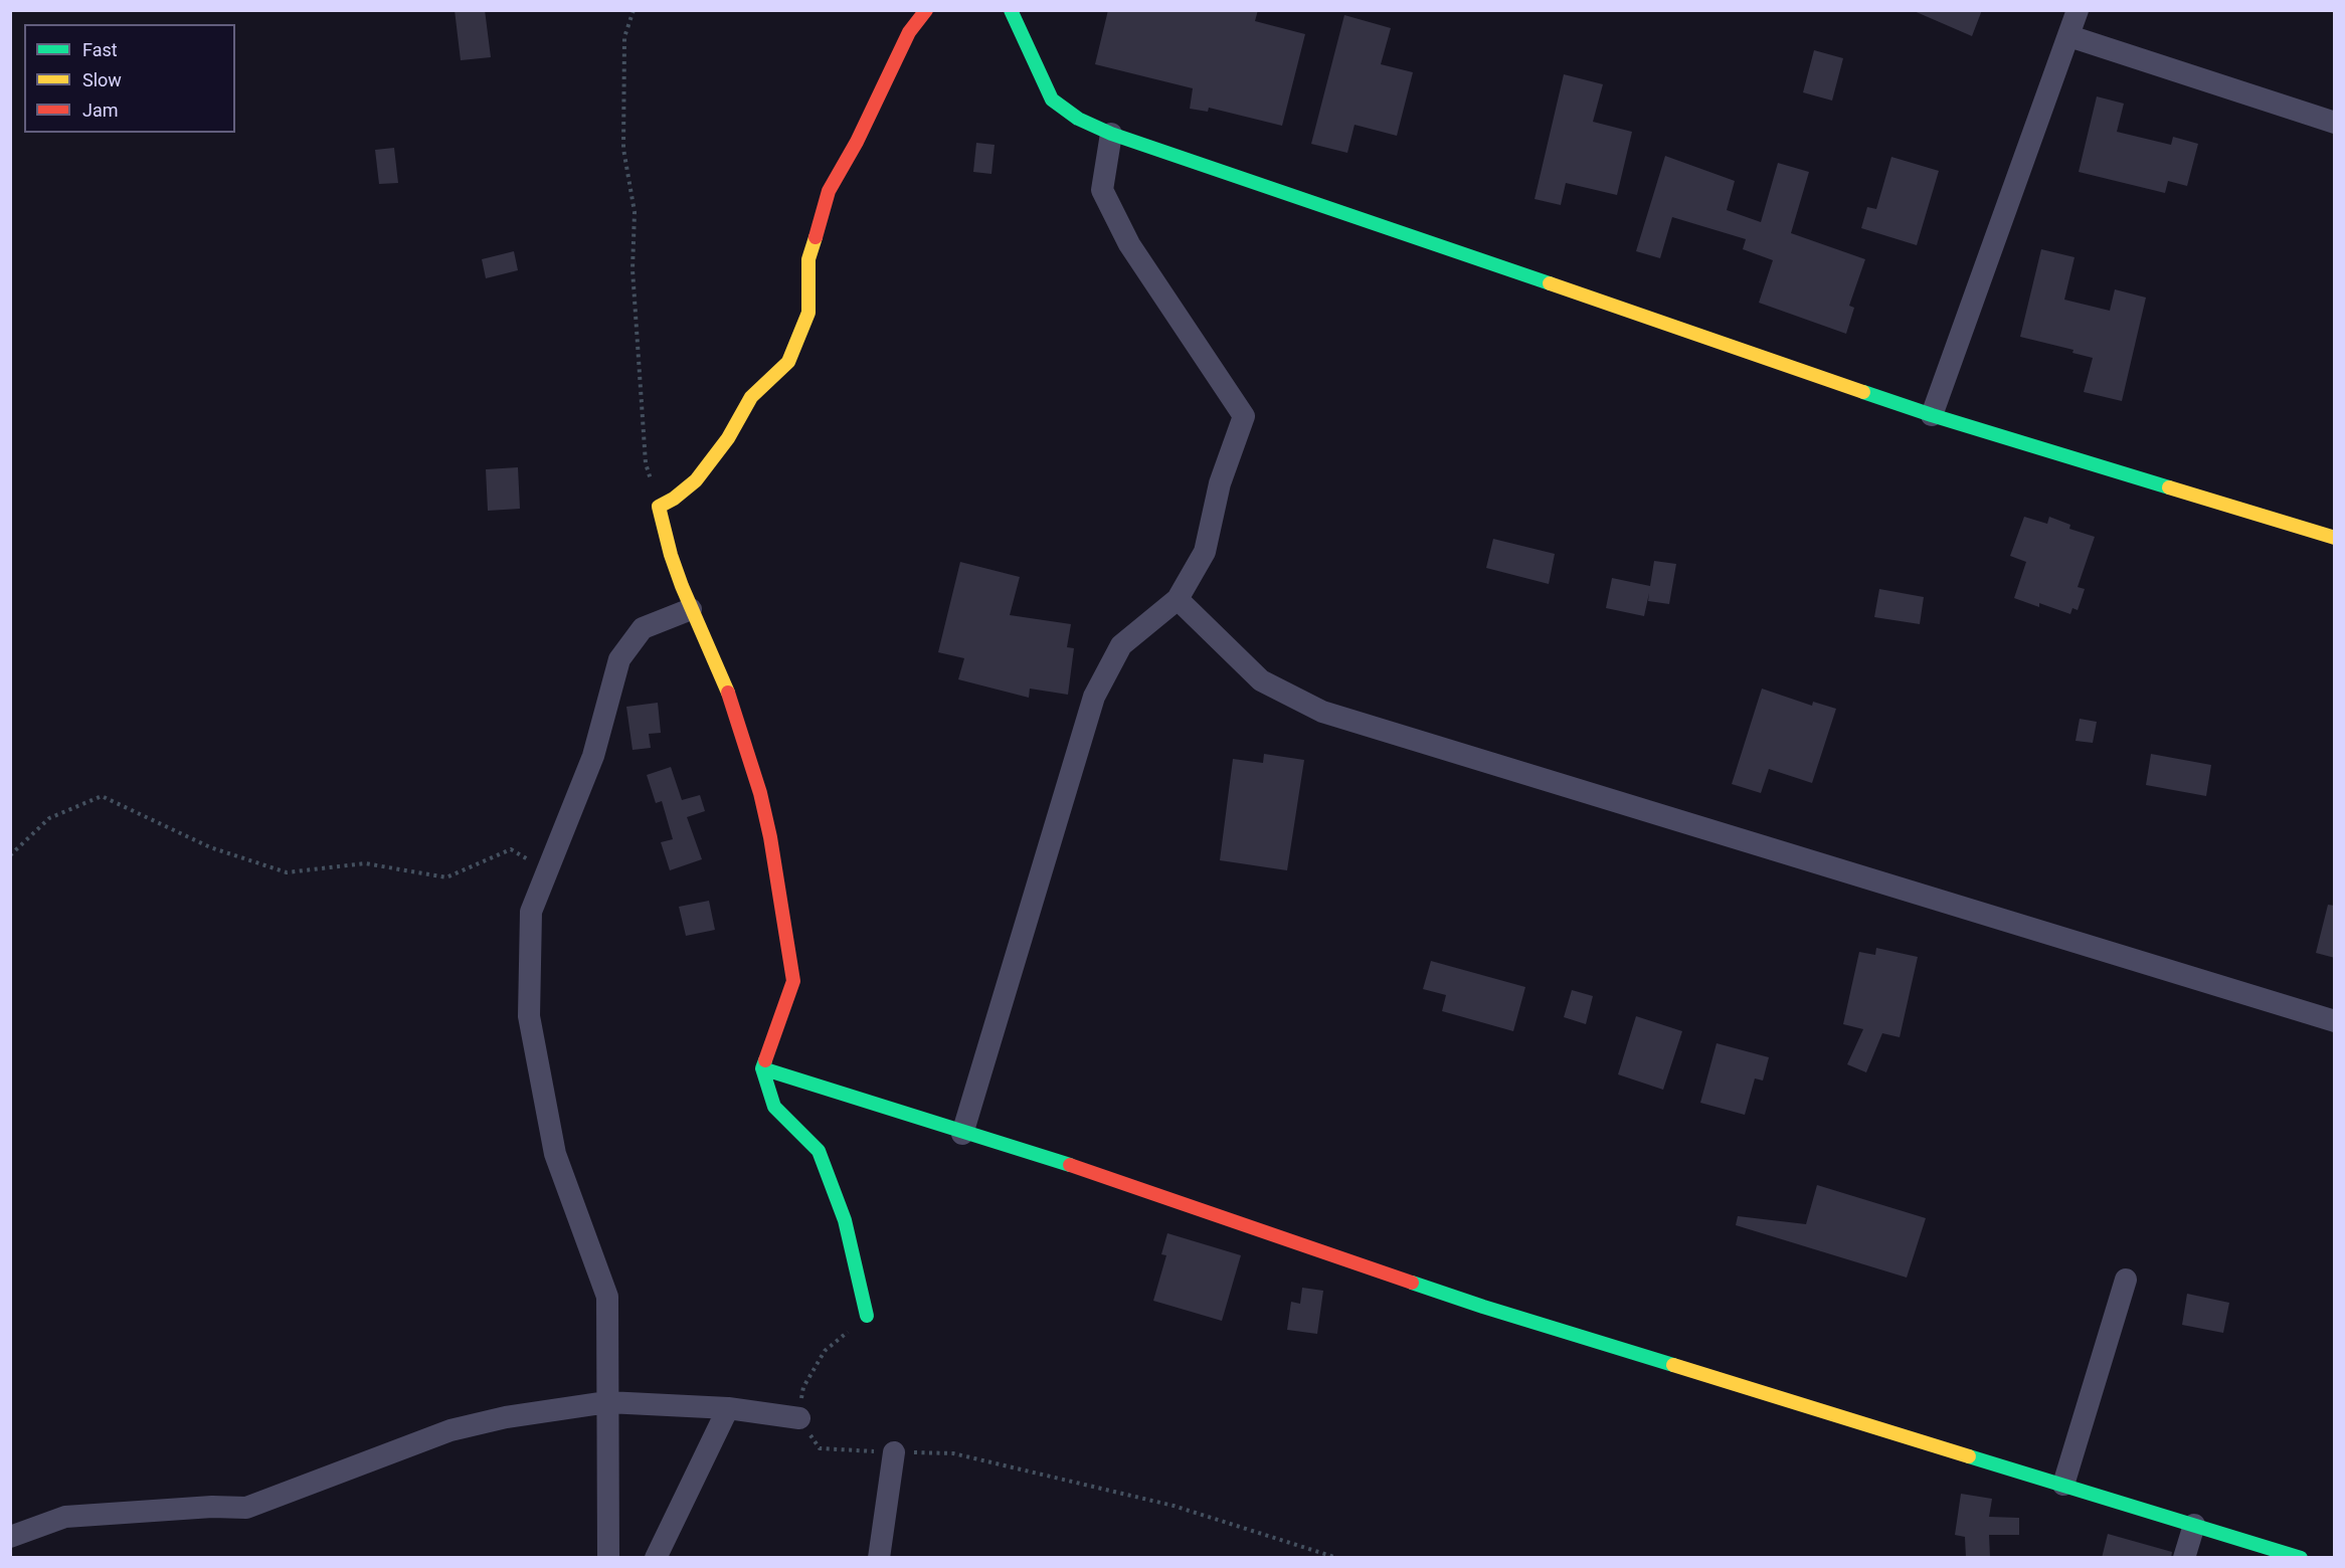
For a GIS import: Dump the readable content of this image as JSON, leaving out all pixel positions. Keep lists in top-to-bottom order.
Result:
{
  "legend": ["Fast", "Slow", "Jam"]
}
